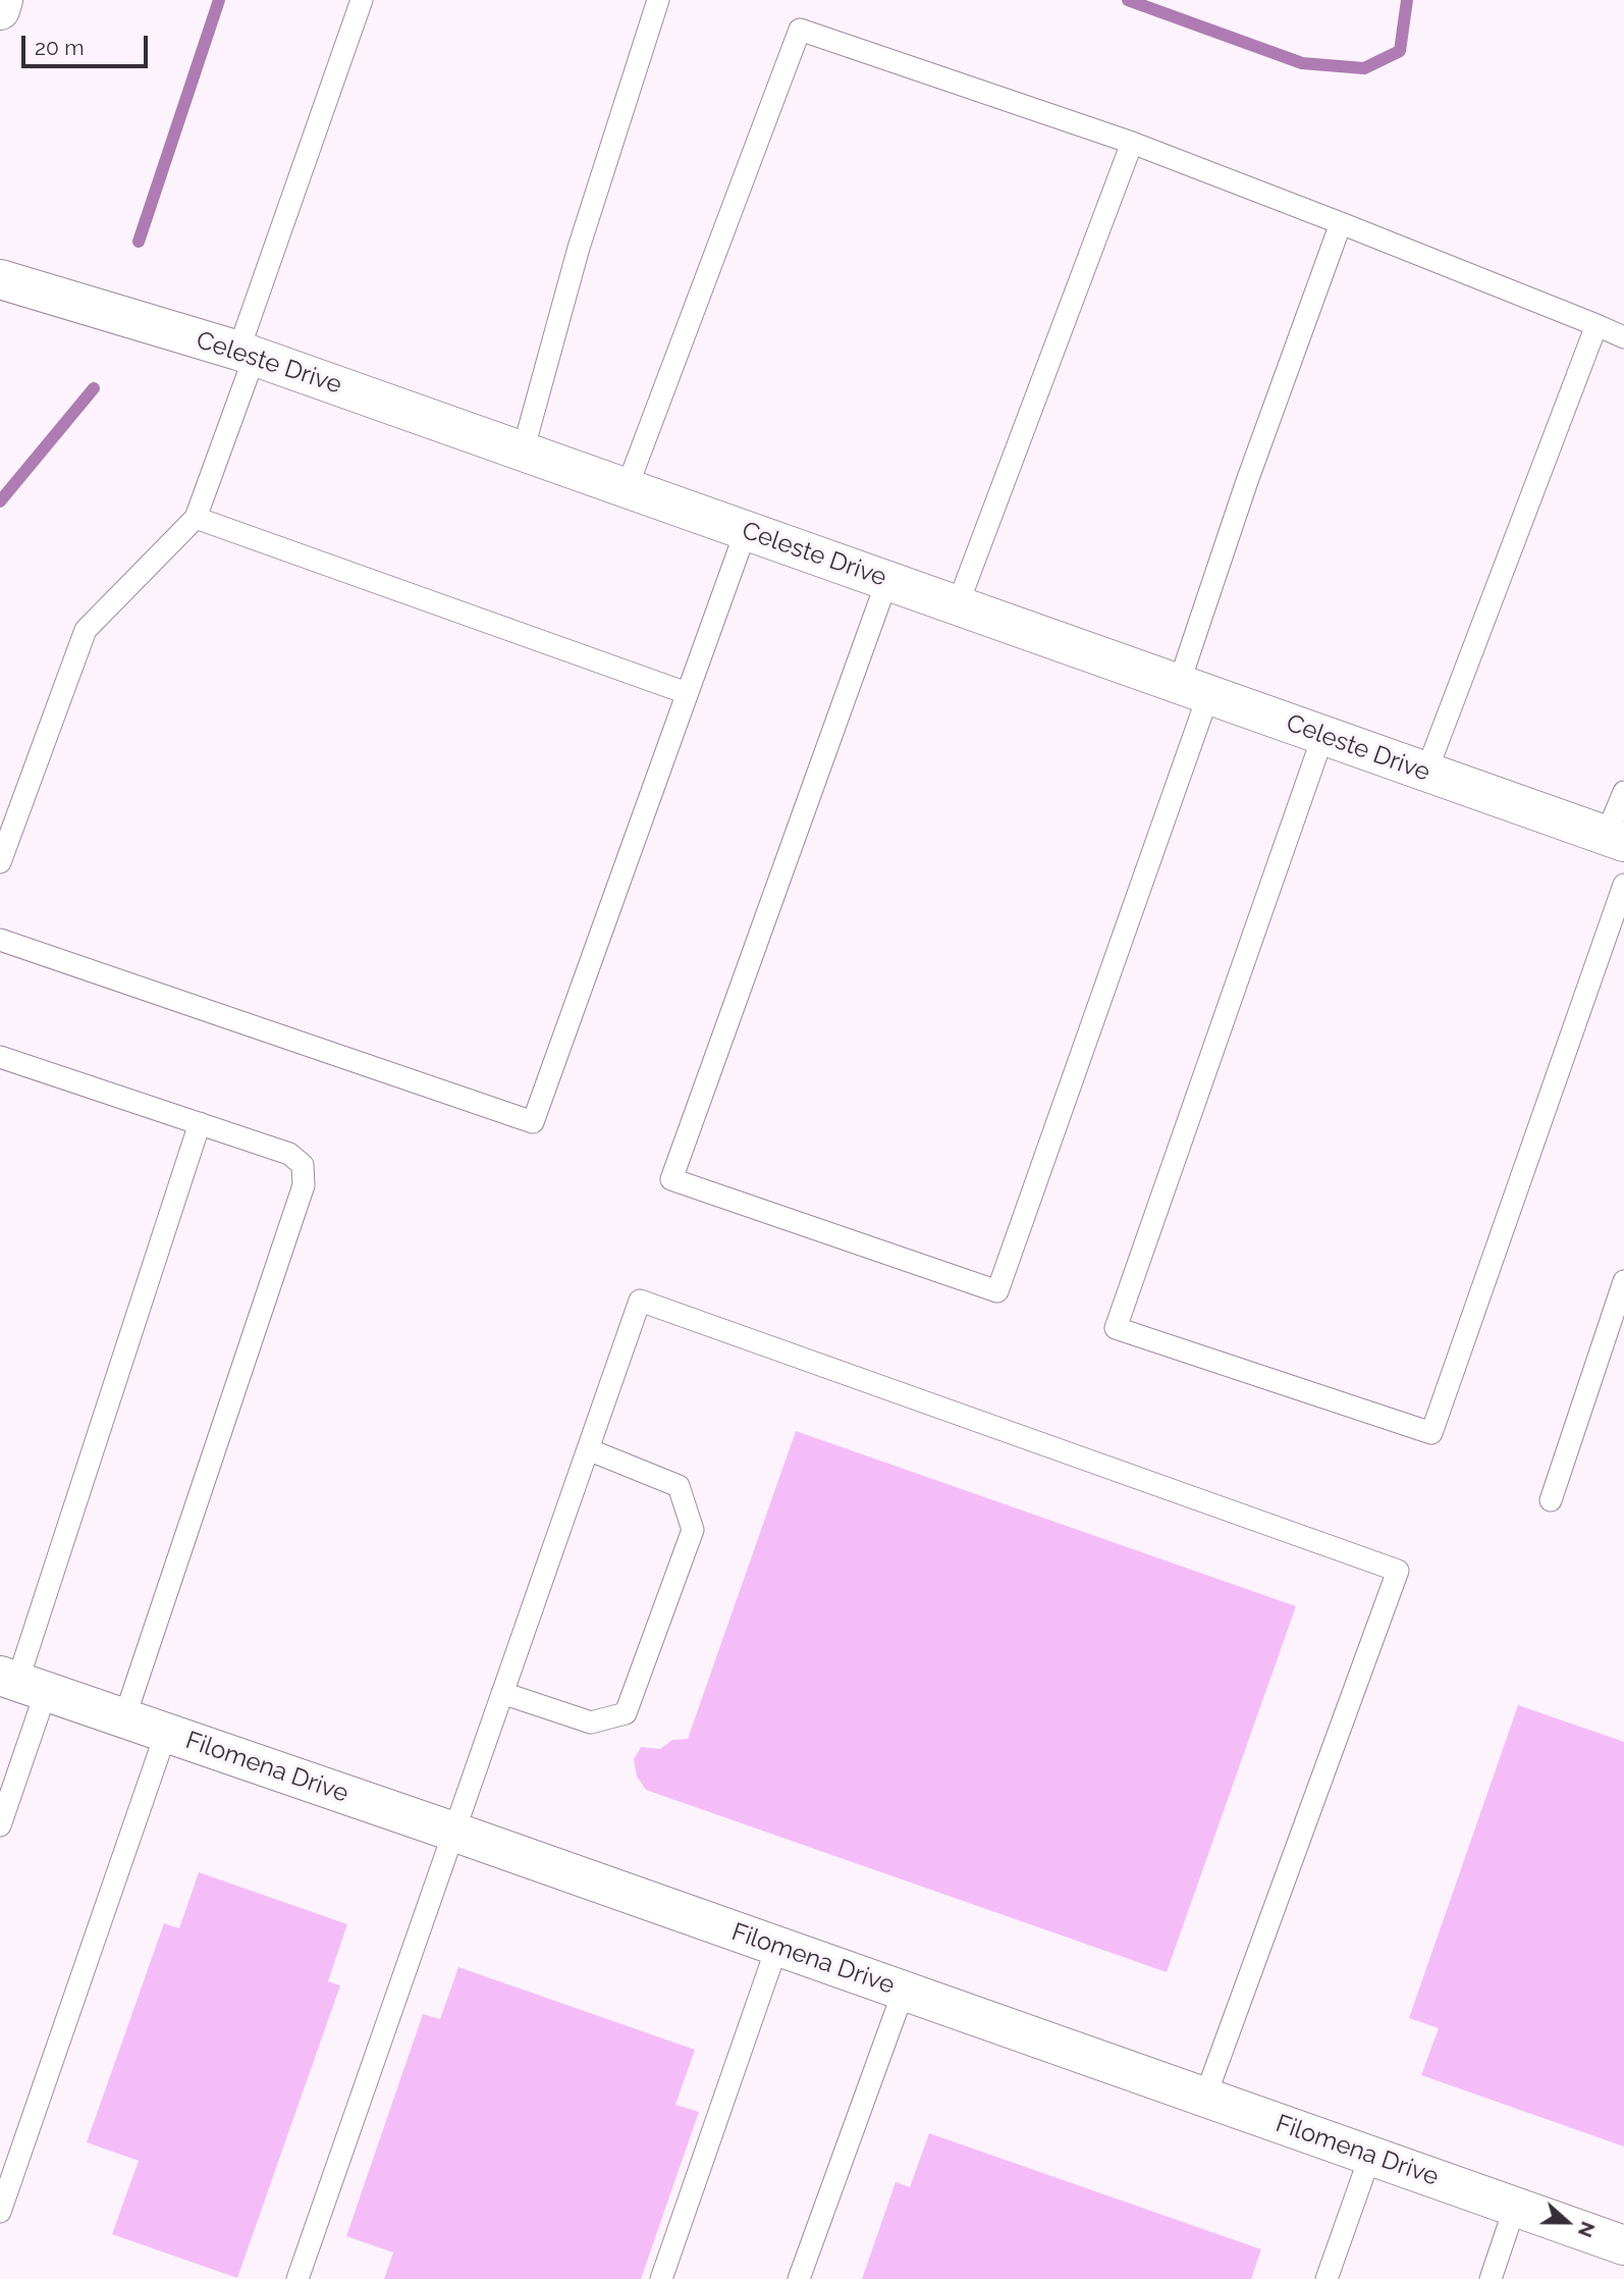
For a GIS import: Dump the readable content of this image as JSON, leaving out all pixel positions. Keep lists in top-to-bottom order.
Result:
{
  "streets": {
    "street": ["Celeste Drive", "Filomena Drive"]
  },
  "scale_bar": "20 m",
  "north": "right"
}
